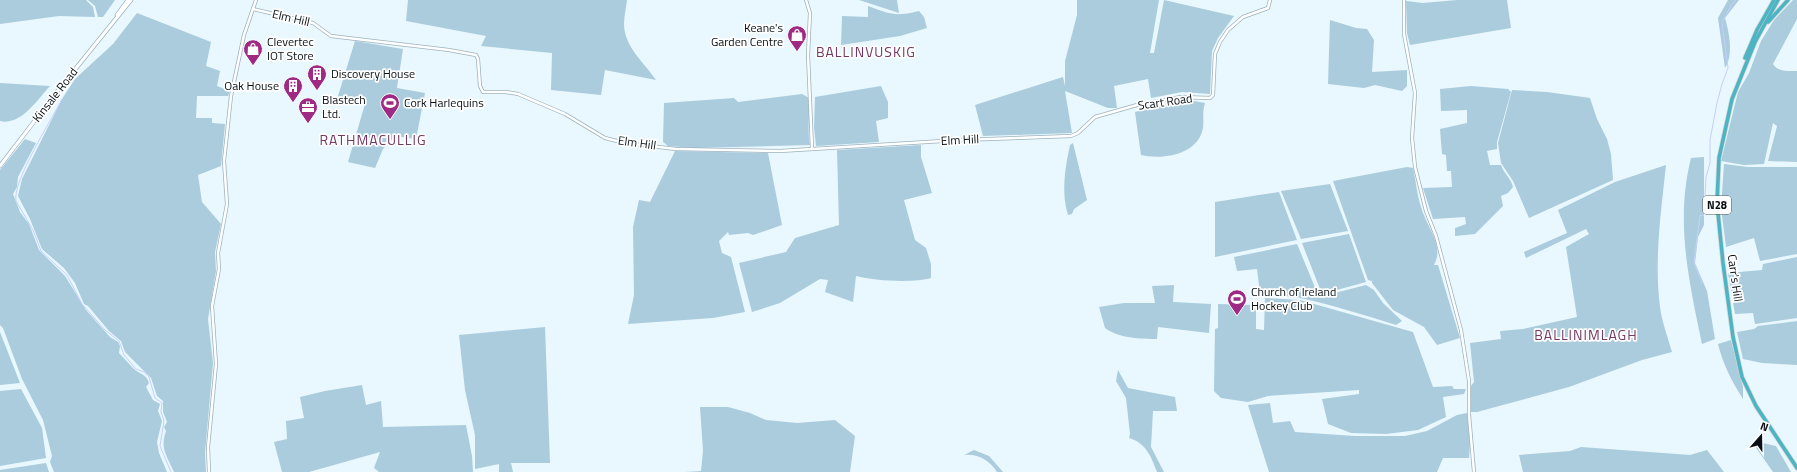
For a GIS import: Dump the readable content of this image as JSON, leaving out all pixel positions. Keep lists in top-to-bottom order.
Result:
{
  "streets": {
    "highway": ["N28", "Carr's Hill"],
    "main road": ["Kinsale Road"],
    "street": ["Elm Hill", "Scart Road"]
  },
  "crossings": [
    ["Elm Hill", "Scart Road"],
    ["N28", "Carr's Hill"]
  ],
  "districts": ["BALLINVUSKIG", "RATHMACULLIG", "BALLINIMLAGH"],
  "places": {
    "shop": ["Keane's Garden Centre", "Clevertec IOT Store"],
    "building": ["Discovery House", "Oak House"],
    "sports": ["Cork Harlequins", "Church of Ireland Hockey Club"],
    "office": ["Blastech Ltd."]
  },
  "north": "top"
}
